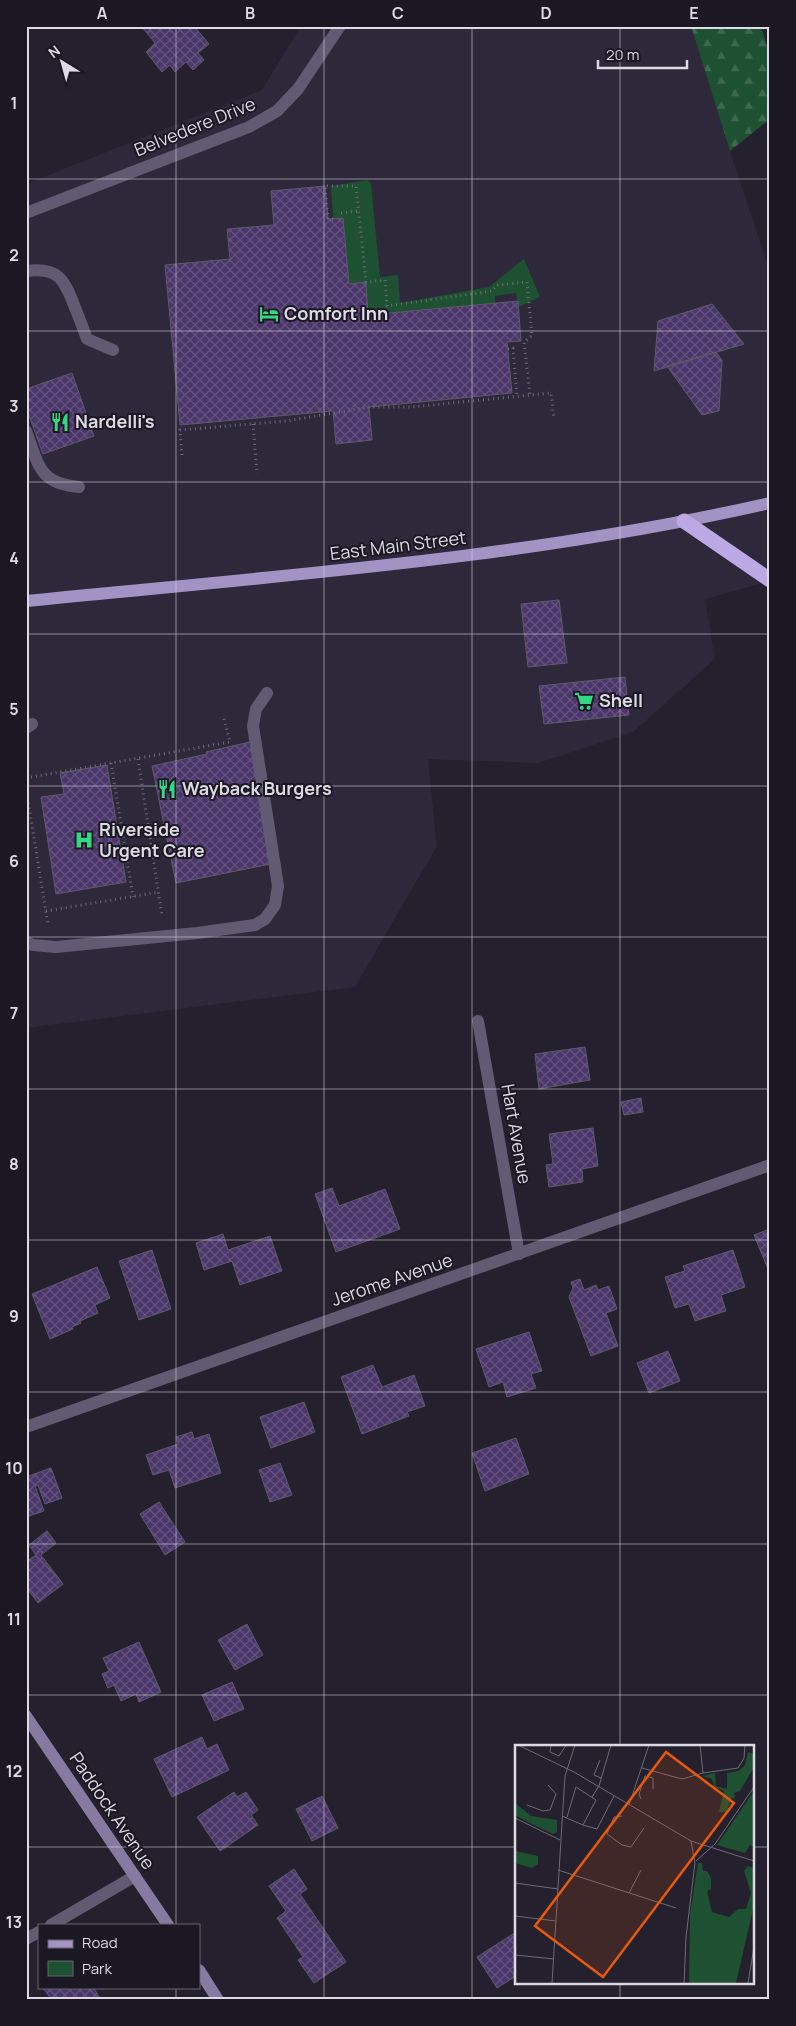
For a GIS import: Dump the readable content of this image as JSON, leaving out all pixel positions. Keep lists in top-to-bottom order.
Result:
{
  "streets": {
    "main road": ["East Main Street", "Paddock Avenue"],
    "street": ["Belvedere Drive", "Hart Avenue", "Jerome Avenue"]
  },
  "crossings": [
    ["Hart Avenue", "Jerome Avenue"]
  ],
  "places": {
    "hotel": ["Comfort Inn"],
    "restaurant": ["Nardelli's", "Wayback Burgers"],
    "supermarket": ["Shell"],
    "hospital": ["Riverside Urgent Care"]
  },
  "legend": ["Road", "Park"],
  "scale_bar": "20 m",
  "north": "top left",
  "grid": {
    "columns": [
      "A",
      "B",
      "C",
      "D",
      "E"
    ],
    "rows": [
      "1",
      "2",
      "3",
      "4",
      "5",
      "6",
      "7",
      "8",
      "9",
      "10",
      "11",
      "12",
      "13"
    ]
  }
}
